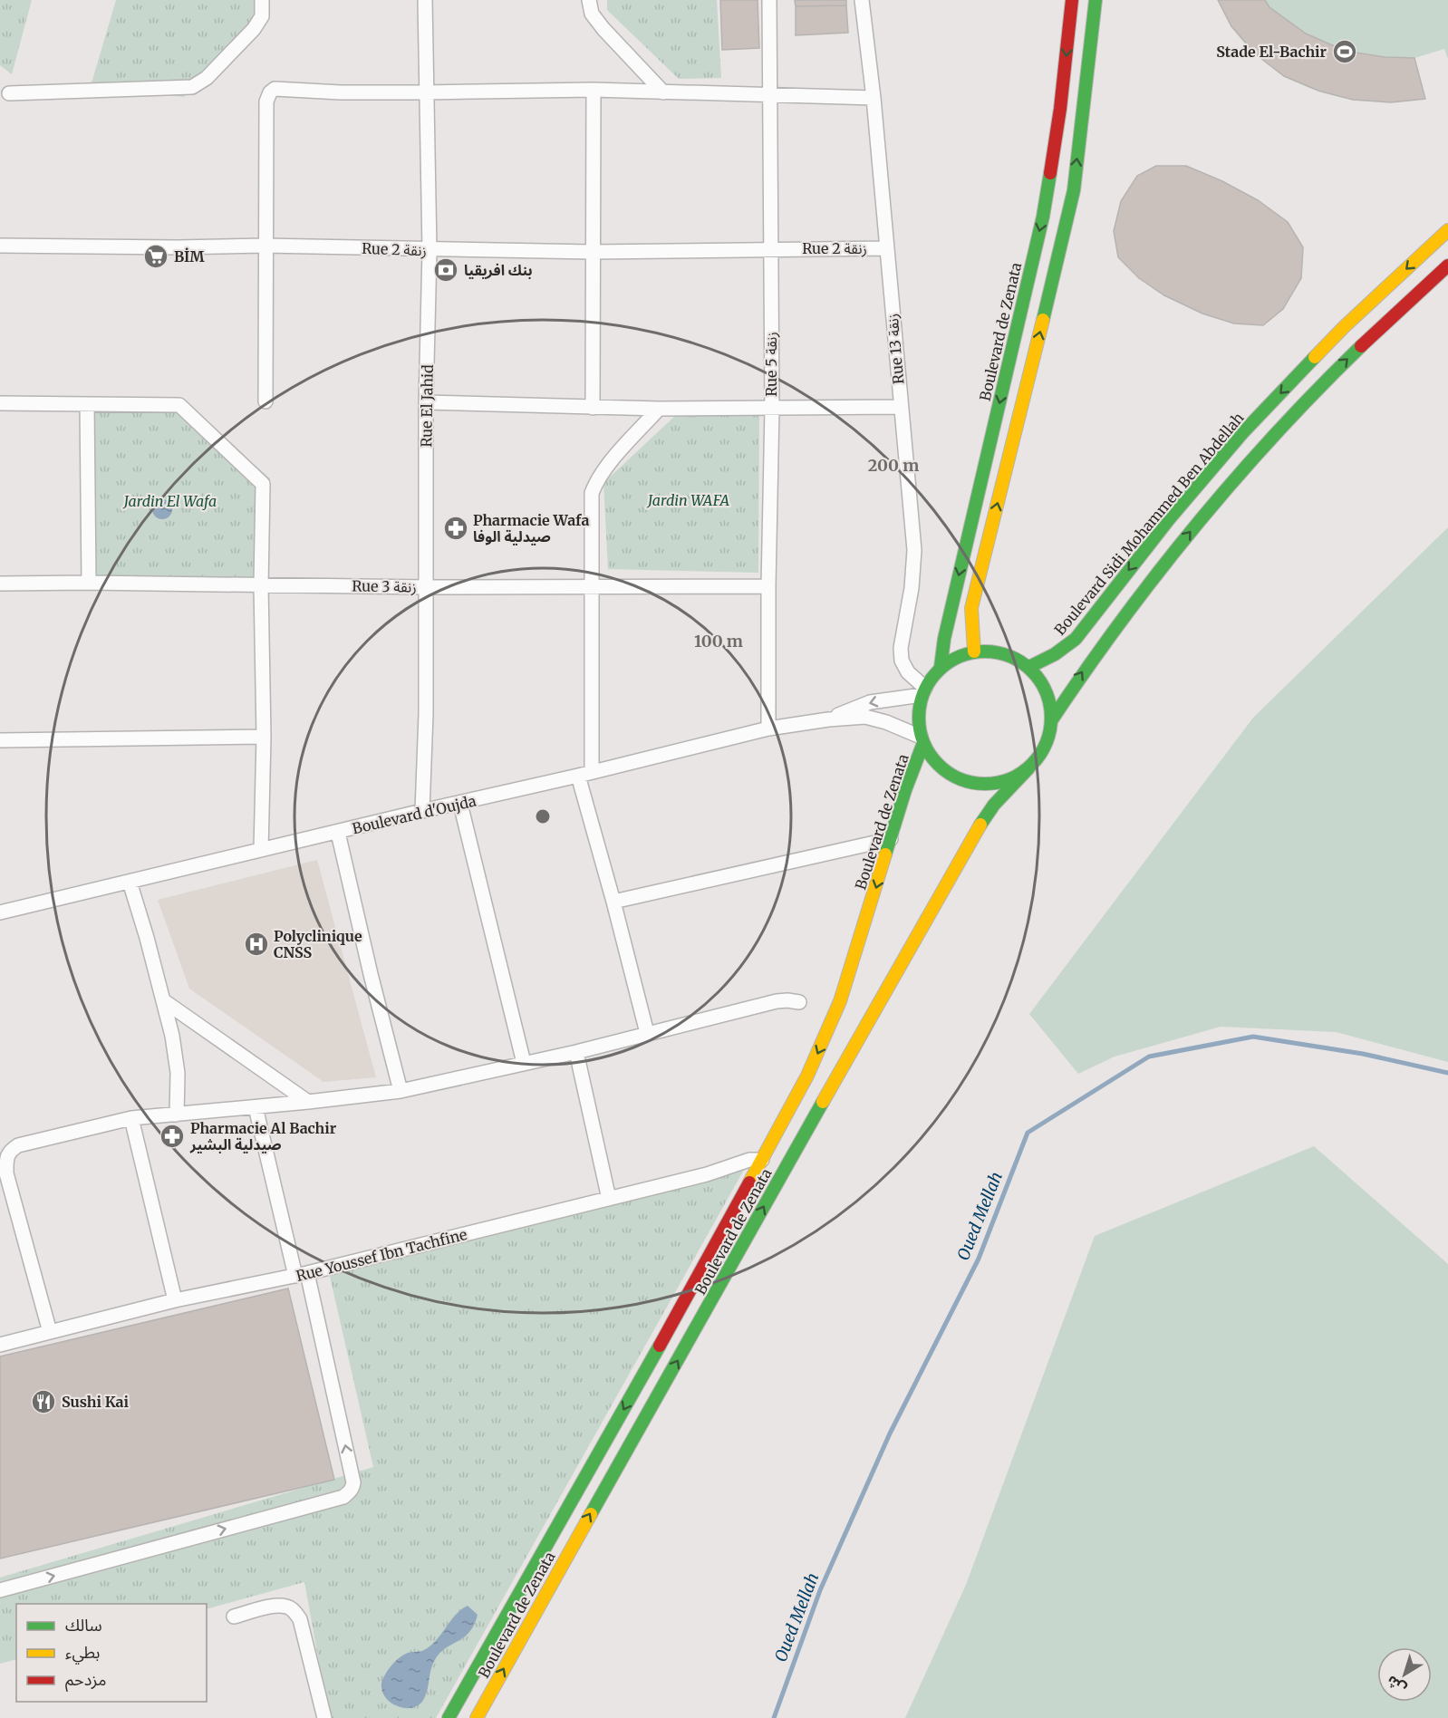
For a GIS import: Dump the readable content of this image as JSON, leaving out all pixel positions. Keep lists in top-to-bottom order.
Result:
{
  "streets": {
    "main road": ["Boulevard de Zenata", "Boulevard Sidi Mohammed Ben Abdellah"],
    "street": [
      "Rue 2 زنقة",
      "Rue 13 زنقة",
      "Rue 5 زنقة",
      "Rue El Jahid",
      "Rue 3 زنقة",
      "Boulevard d'Oujda",
      "Rue Youssef Ibn Tachfine"
    ]
  },
  "crossings": [
    ["Rue 2 زنقة", "Rue 13 زنقة"],
    ["Rue 2 زنقة", "Rue 5 زنقة"],
    ["Rue 2 زنقة", "Rue El Jahid"],
    ["Boulevard de Zenata", "Rue 13 زنقة"],
    ["Boulevard de Zenata", "Boulevard Sidi Mohammed Ben Abdellah"],
    ["Boulevard de Zenata", "Boulevard d'Oujda"],
    ["Boulevard de Zenata", "Rue Youssef Ibn Tachfine"],
    ["Rue 13 زنقة", "Boulevard Sidi Mohammed Ben Abdellah"],
    ["Rue 13 زنقة", "Boulevard d'Oujda"],
    ["Rue 5 زنقة", "Rue 3 زنقة"],
    ["Rue 5 زنقة", "Boulevard d'Oujda"],
    ["Rue El Jahid", "Rue 3 زنقة"],
    ["Rue El Jahid", "Boulevard d'Oujda"],
    ["Boulevard Sidi Mohammed Ben Abdellah", "Boulevard d'Oujda"]
  ],
  "water": ["Oued Mellah"],
  "parks": ["Jardin WAFA", "Jardin El Wafa"],
  "places": {
    "sports": ["Stade El-Bachir"],
    "supermarket": ["BİM"],
    "bank": ["بنك افريقيا"],
    "pharmacy": ["Pharmacie Wafa صيدلية الوفا", "Pharmacie Al Bachir صيدلية البشير"],
    "hospital": ["Polyclinique CNSS"],
    "restaurant": ["Sushi Kai"]
  },
  "legend": ["سالك", "بطيء", "مزدحم"],
  "north": "bottom left",
  "rings": ["200 m", "100 m"]
}
